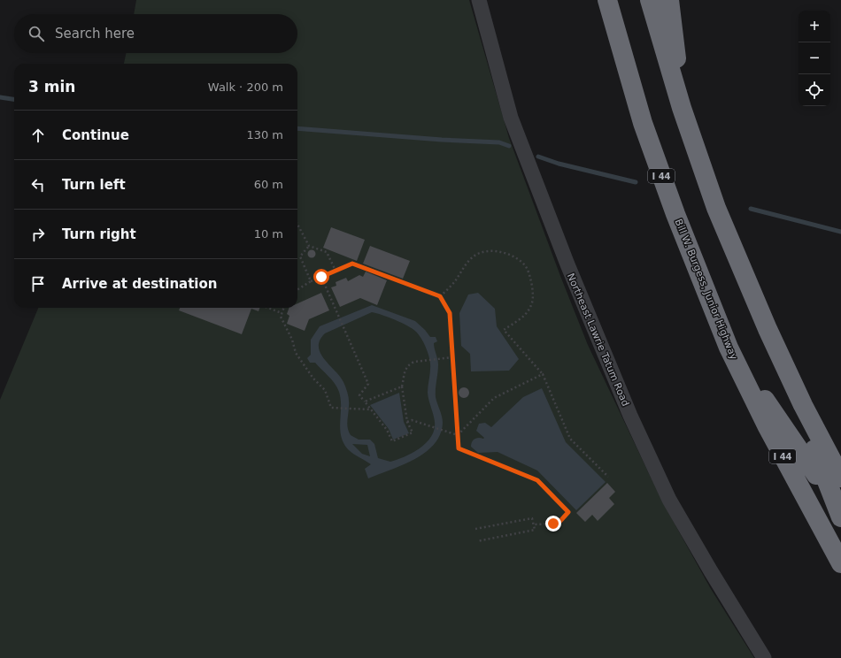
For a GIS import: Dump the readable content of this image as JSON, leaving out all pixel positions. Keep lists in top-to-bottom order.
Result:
{
  "streets": {
    "highway": ["I 44", "Bill W. Burgess, Junior Highway"],
    "street": ["Northeast Lawrie Tatum Road"]
  },
  "page": {
    "map_buttons": ["+", "−"],
    "search": "Search here",
    "heading": ["3 min", "Walk · 200 m"],
    "list": [
      ["Continue", "130 m"],
      ["Turn left", "60 m"],
      ["Turn right", "10 m"],
      "Arrive at destination"
    ]
  }
}
